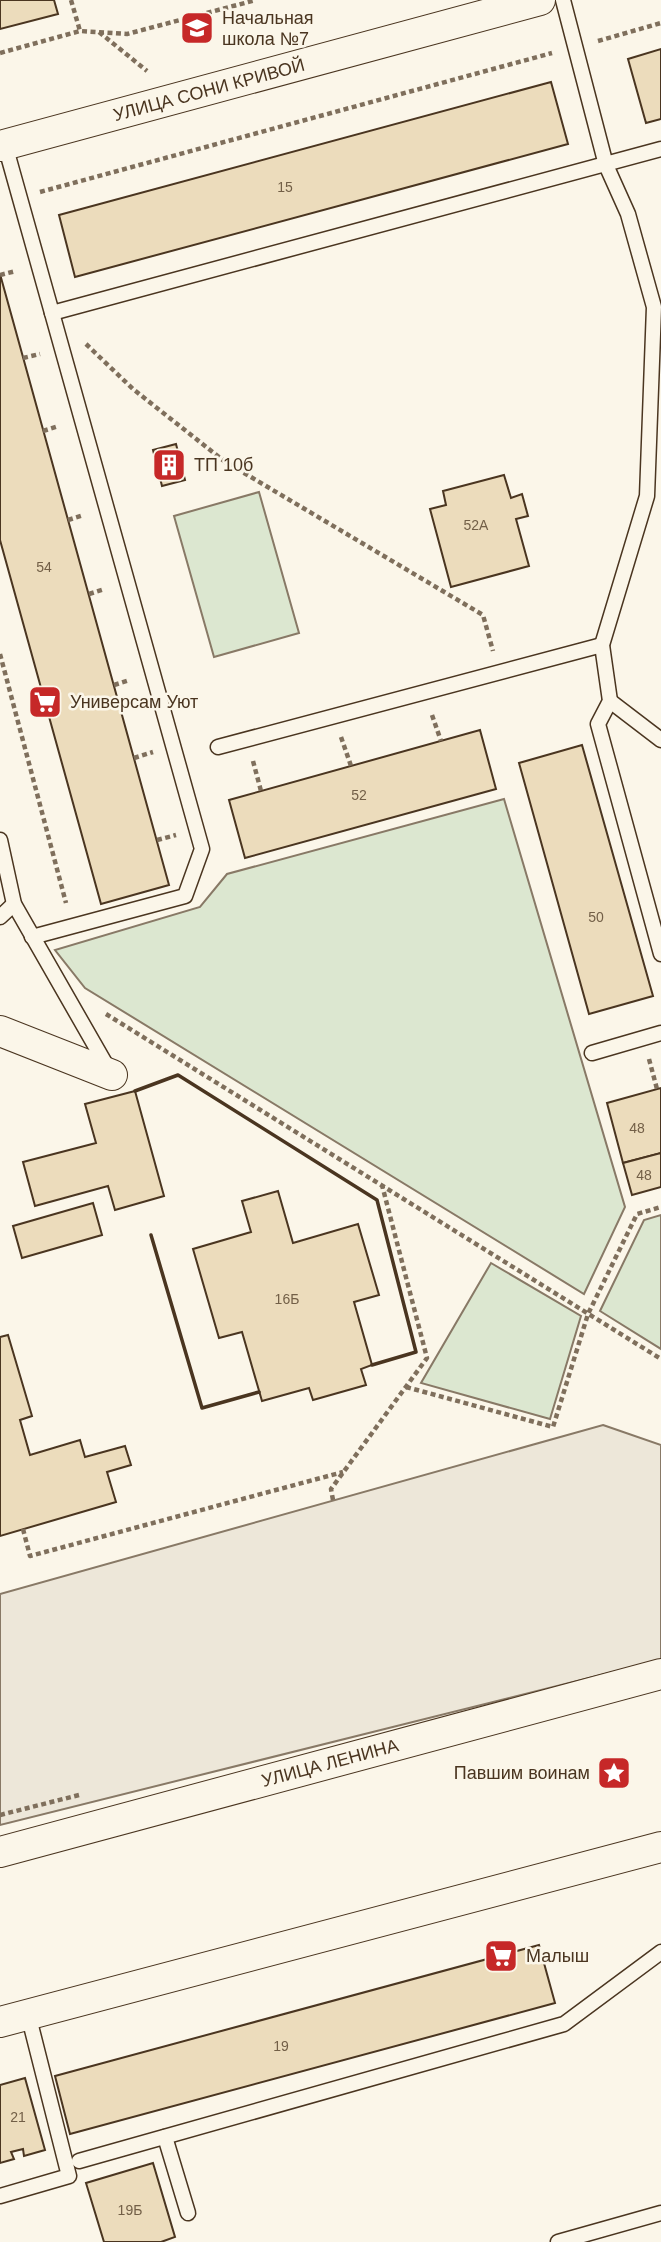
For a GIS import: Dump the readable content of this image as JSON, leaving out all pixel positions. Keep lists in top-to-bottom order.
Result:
{
  "streets": {
    "street": ["УЛИЦА СОНИ КРИВОЙ", "УЛИЦА ЛЕНИНА"]
  },
  "places": {
    "school or university": ["Начальная школа №7"],
    "building": ["ТП 10б"],
    "supermarket": ["Универсам Уют", "Малыш"],
    "place": ["Павшим воинам"]
  },
  "house_numbers": [
    "15",
    "52А",
    "54",
    "52",
    "50",
    "48",
    "48",
    "16Б",
    "19",
    "21",
    "19Б"
  ]
}
